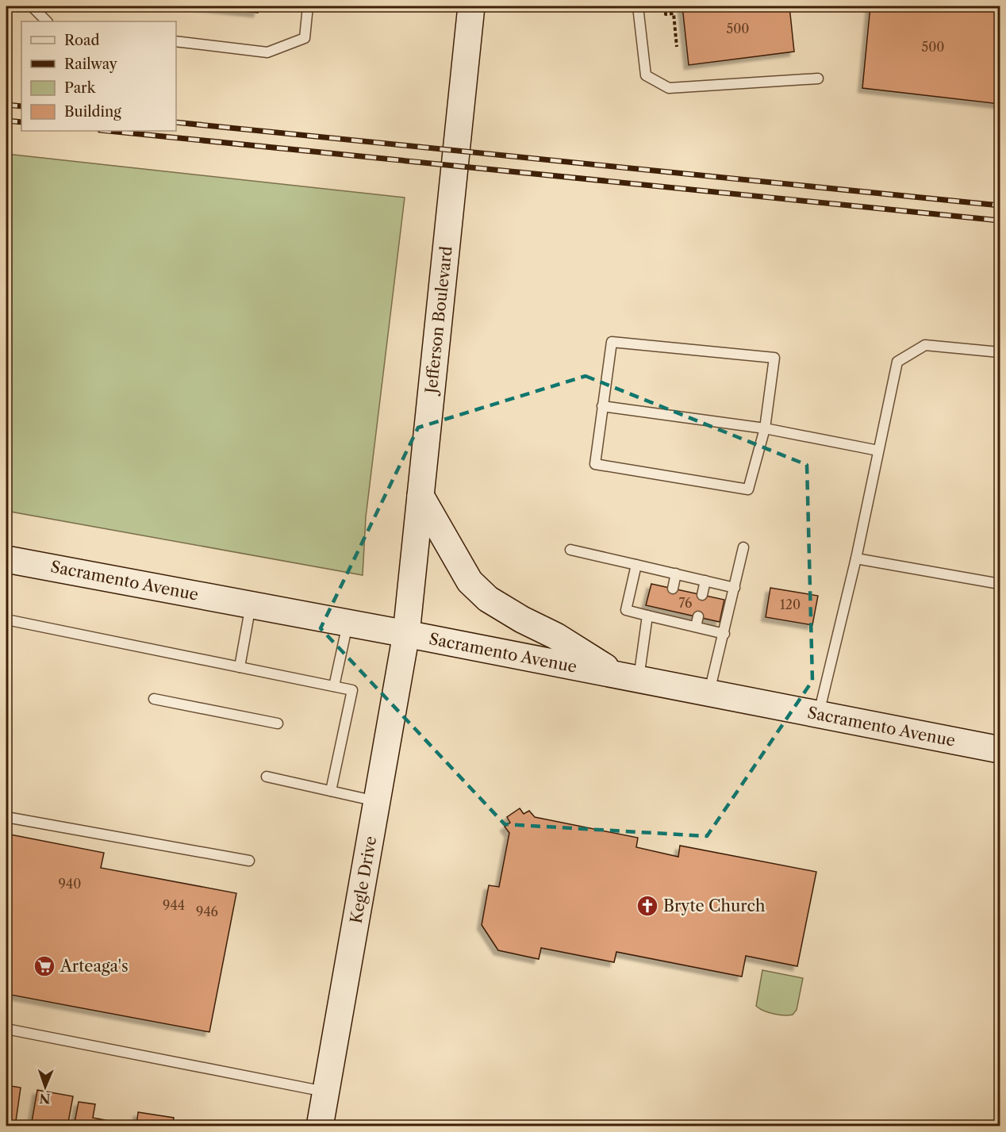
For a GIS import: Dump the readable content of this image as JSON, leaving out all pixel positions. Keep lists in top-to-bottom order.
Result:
{
  "streets": {
    "main road": ["Jefferson Boulevard", "Sacramento Avenue", "Kegle Drive"]
  },
  "crossings": [
    ["Jefferson Boulevard", "Sacramento Avenue"],
    ["Jefferson Boulevard", "Kegle Drive"],
    ["Sacramento Avenue", "Kegle Drive"]
  ],
  "places": {
    "church": ["Bryte Church"],
    "supermarket": ["Arteaga's"]
  },
  "house_numbers": [
    "500",
    "500",
    "76",
    "120",
    "940",
    "944",
    "946"
  ],
  "legend": [
    "Road",
    "Railway",
    "Park",
    "Building"
  ],
  "north": "bottom"
}
